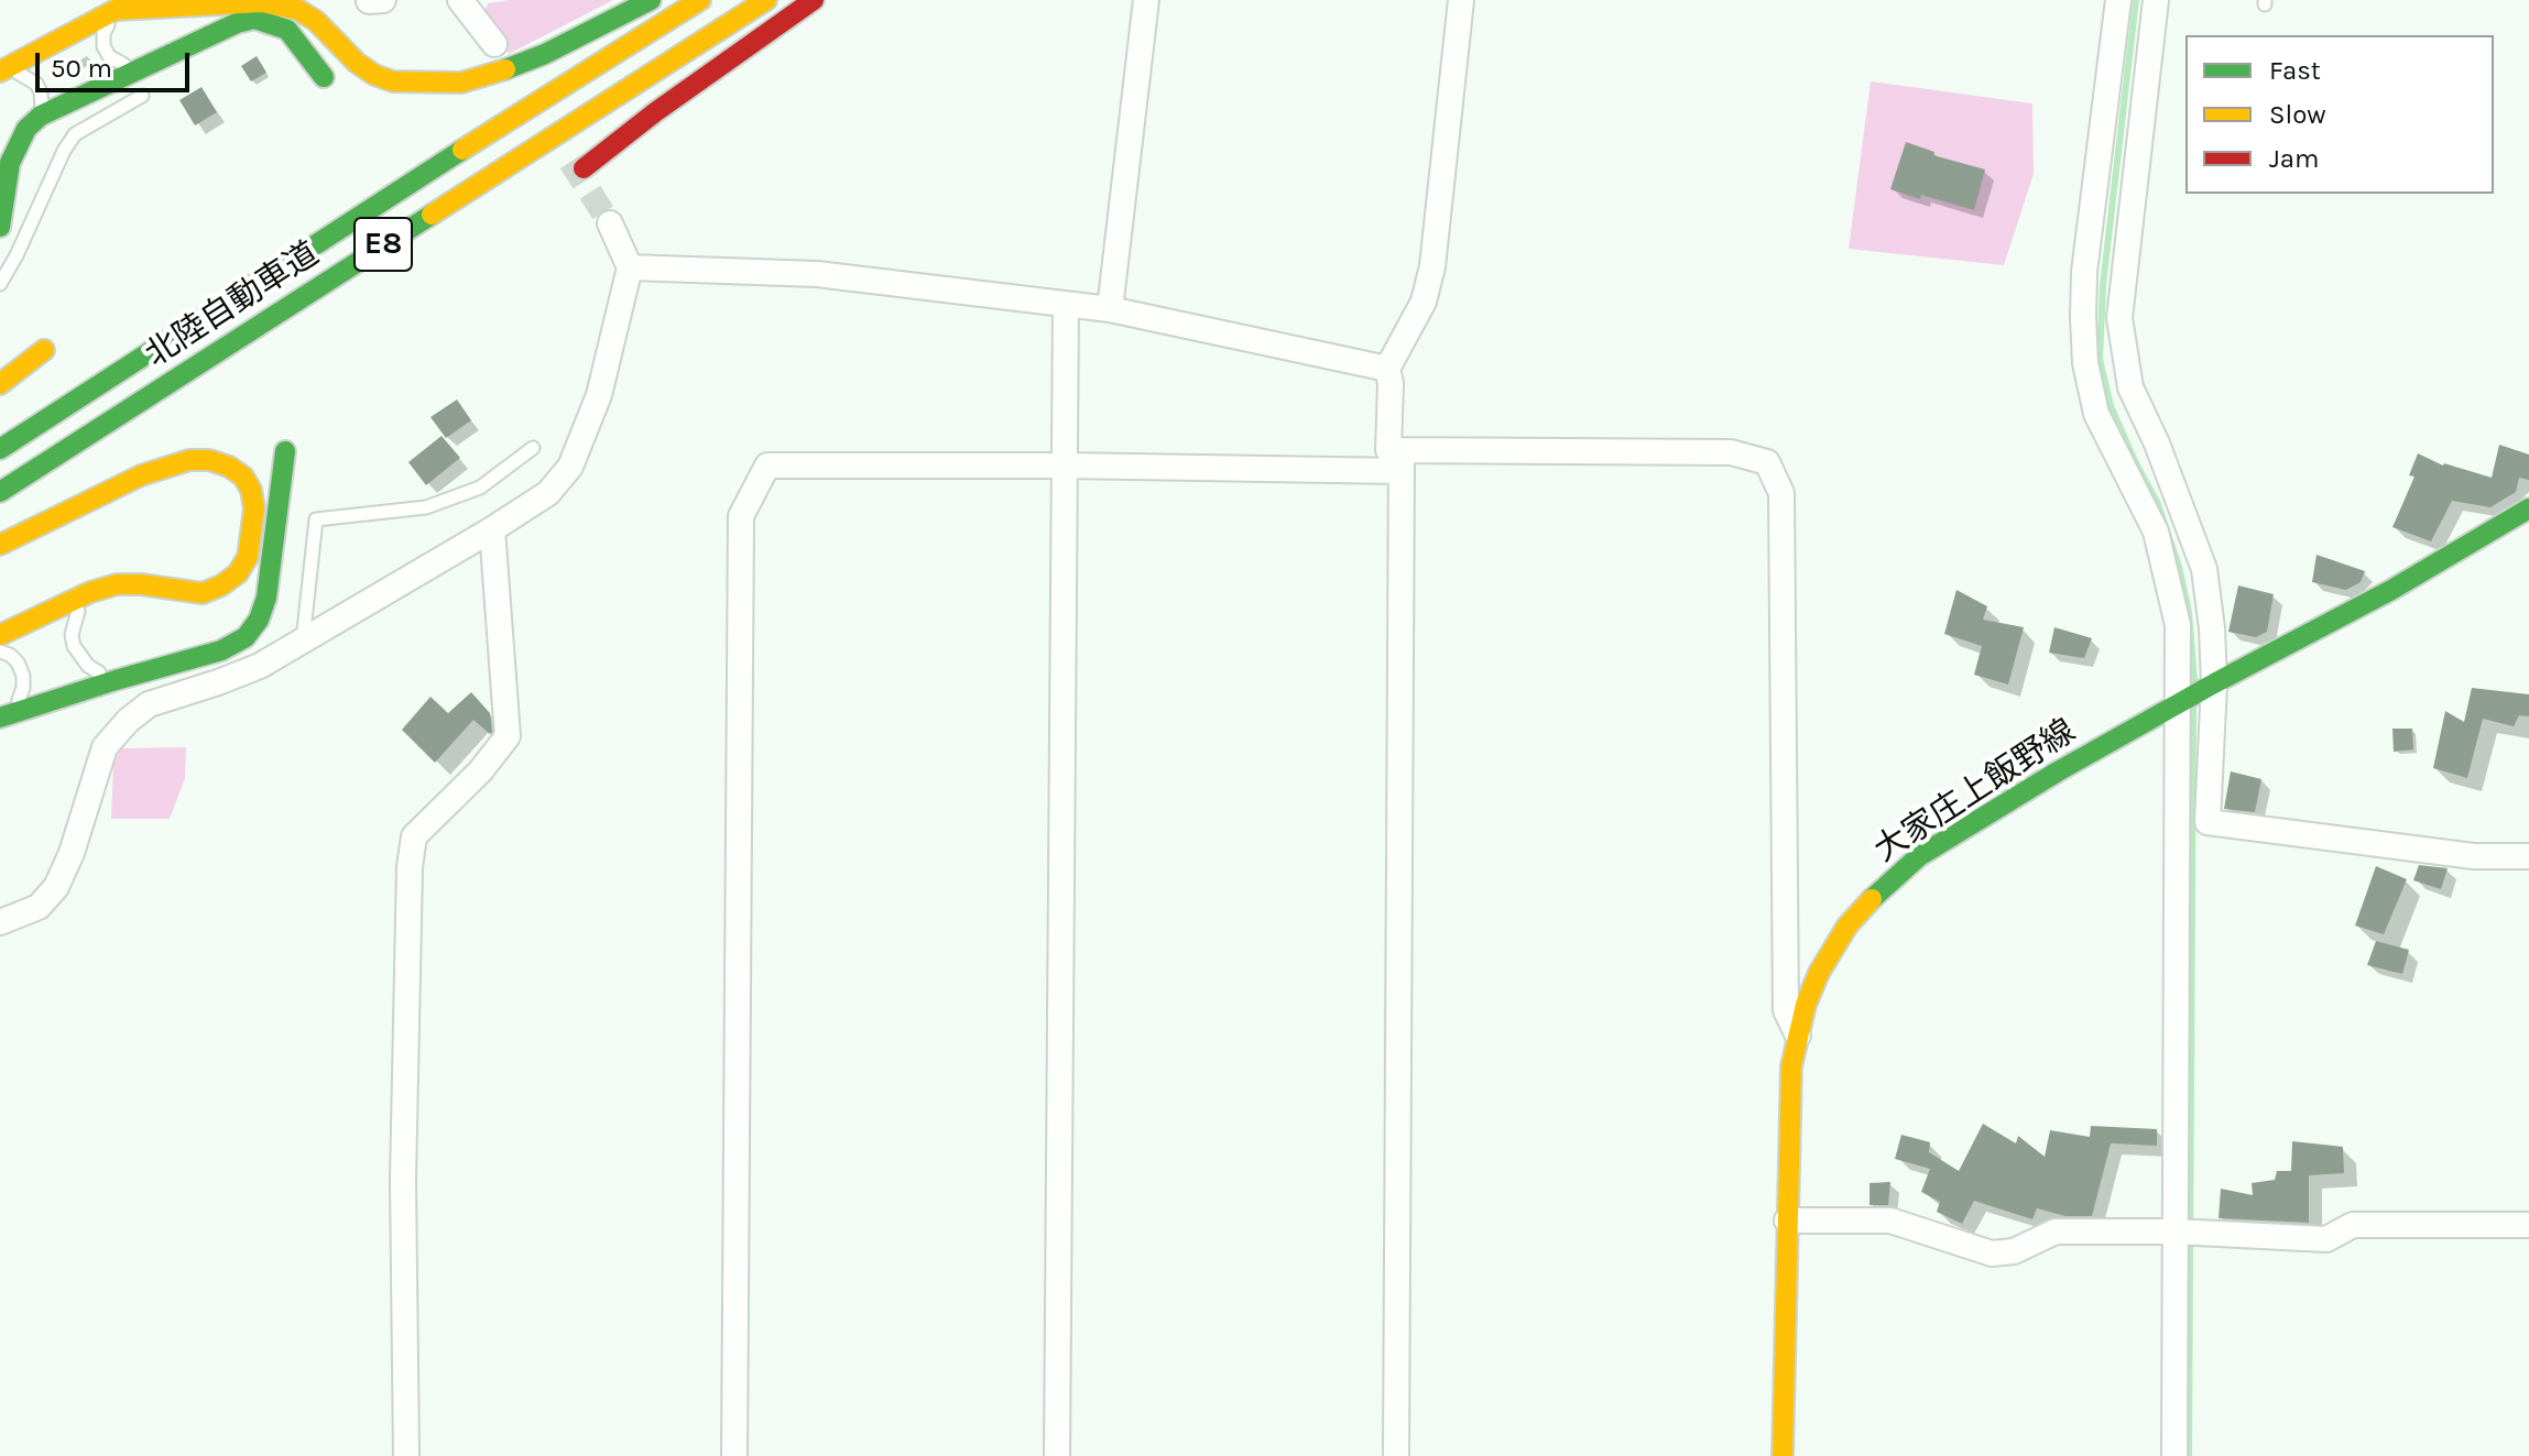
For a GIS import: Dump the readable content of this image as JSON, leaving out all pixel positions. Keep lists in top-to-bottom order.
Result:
{
  "streets": {
    "main road": ["E8", "北陸自動車道", "大家庄上飯野線"]
  },
  "legend": ["Fast", "Slow", "Jam"],
  "scale_bar": "50 m"
}
